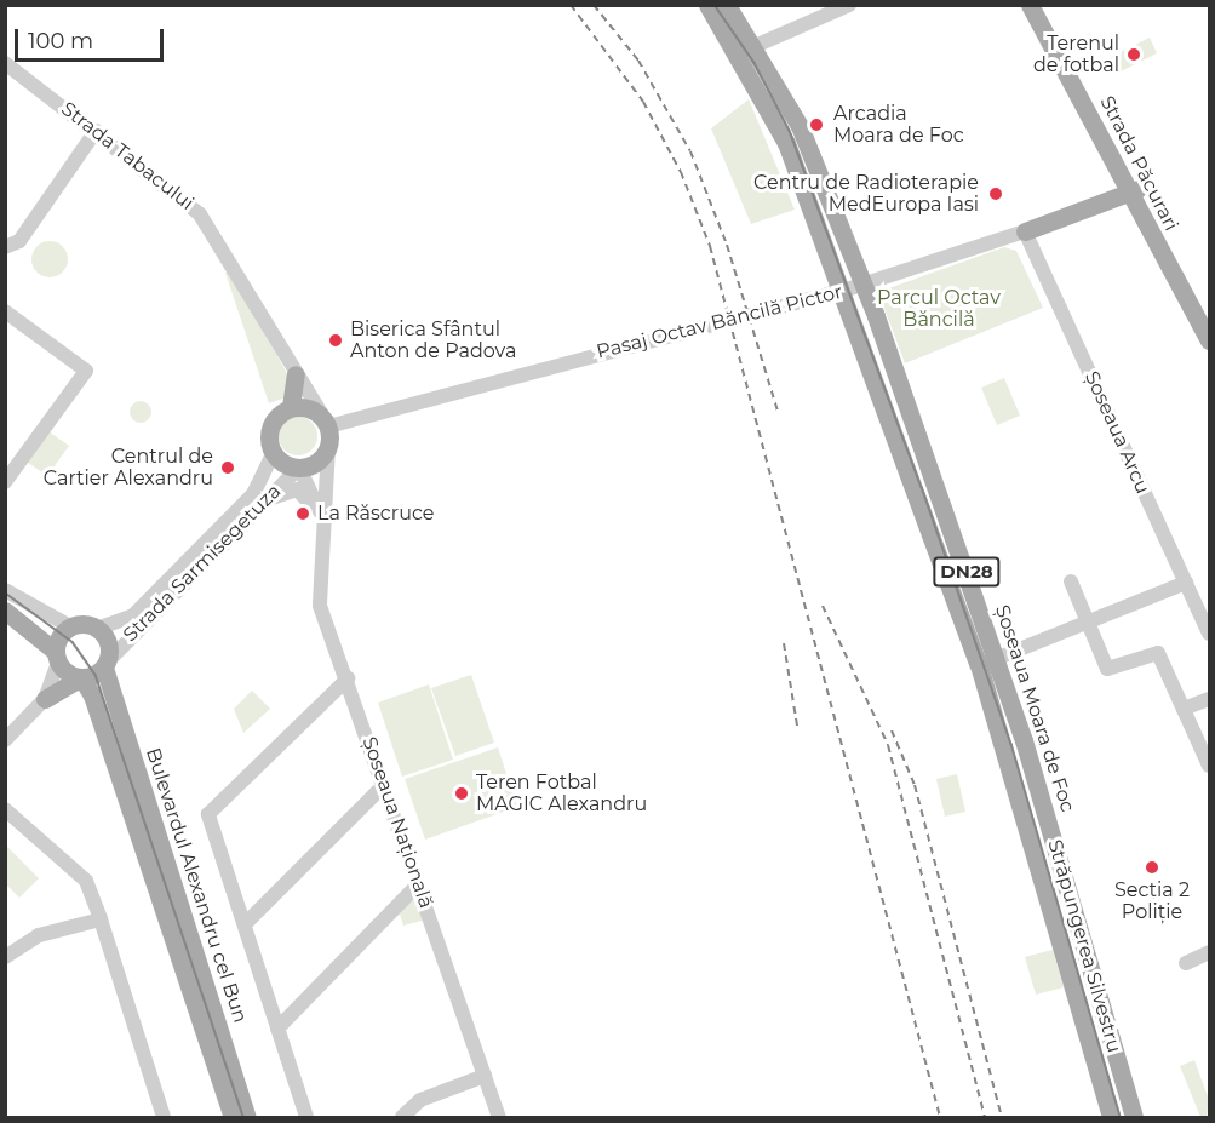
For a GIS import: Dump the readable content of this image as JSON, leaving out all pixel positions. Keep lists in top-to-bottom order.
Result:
{
  "streets": {
    "main road": [
      "Strada Păcurari",
      "DN28",
      "Șoseaua Moara de Foc",
      "Bulevardul Alexandru cel Bun",
      "Străpungerea Silvestru"
    ],
    "street": [
      "Strada Tabacului",
      "Pasaj Octav Băncilă Pictor",
      "Șoseaua Arcu",
      "Strada Sarmisegetuza",
      "Șoseaua Națională"
    ]
  },
  "crossings": [
    ["Strada Tabacului", "Pasaj Octav Băncilă Pictor"],
    ["Strada Tabacului", "Strada Sarmisegetuza"],
    ["Strada Tabacului", "Șoseaua Națională"],
    ["Pasaj Octav Băncilă Pictor", "Șoseaua Arcu"],
    ["Pasaj Octav Băncilă Pictor", "Strada Sarmisegetuza"],
    ["Pasaj Octav Băncilă Pictor", "Șoseaua Națională"],
    ["Strada Sarmisegetuza", "Șoseaua Națională"],
    ["Strada Sarmisegetuza", "Bulevardul Alexandru cel Bun"],
    ["Șoseaua Moara de Foc", "Străpungerea Silvestru"]
  ],
  "parks": ["Parcul Octav Băncilă"],
  "places": [
    "Terenul de fotbal",
    "Arcadia Moara de Foc",
    "Centru de Radioterapie MedEuropa Iasi",
    "Biserica Sfântul Anton de Padova",
    "Centrul de Cartier Alexandru",
    "La Răscruce",
    "Teren Fotbal MAGIC Alexandru",
    "Secția 2 Poliție"
  ],
  "scale_bar": "100 m"
}
